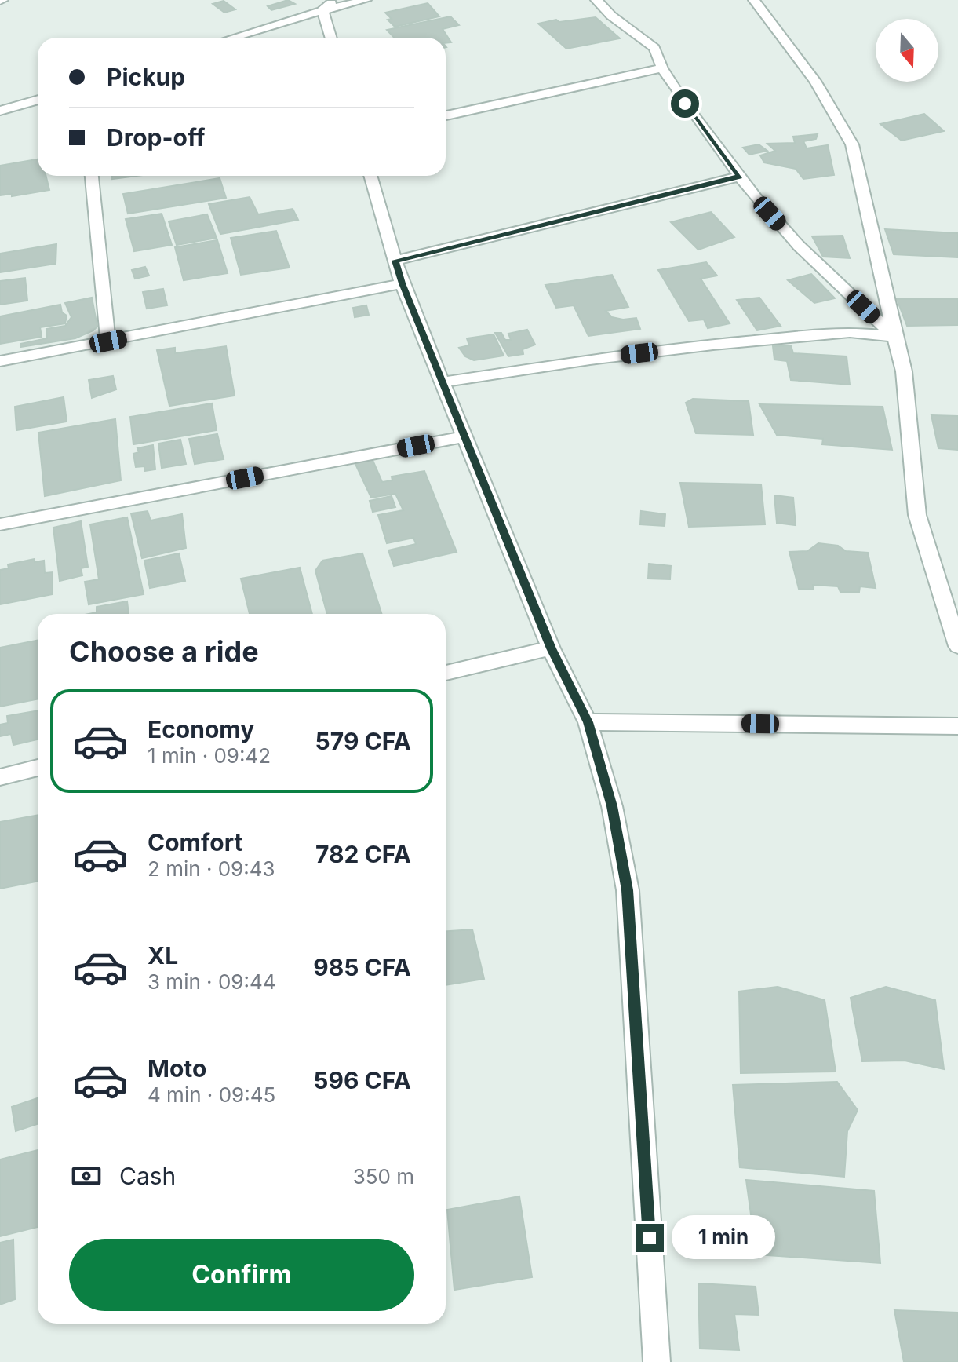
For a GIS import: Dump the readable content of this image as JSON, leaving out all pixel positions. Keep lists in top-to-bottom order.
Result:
{
  "north": "bottom",
  "page": {
    "banner": ["Pickup", "Drop-off"],
    "heading": "Choose a ride",
    "list": [
      {
        "name": "Economy",
        "note": "1 min · 09:42",
        "value": "579 CFA"
      },
      {
        "name": "Comfort",
        "note": "2 min · 09:43",
        "value": "782 CFA"
      },
      {
        "name": "XL",
        "note": "3 min · 09:44",
        "value": "985 CFA"
      },
      {
        "name": "Moto",
        "note": "4 min · 09:45",
        "value": "596 CFA"
      }
    ],
    "pay": ["Cash", "350 m"],
    "bubble": "1 min",
    "buttons": "Confirm"
  }
}
